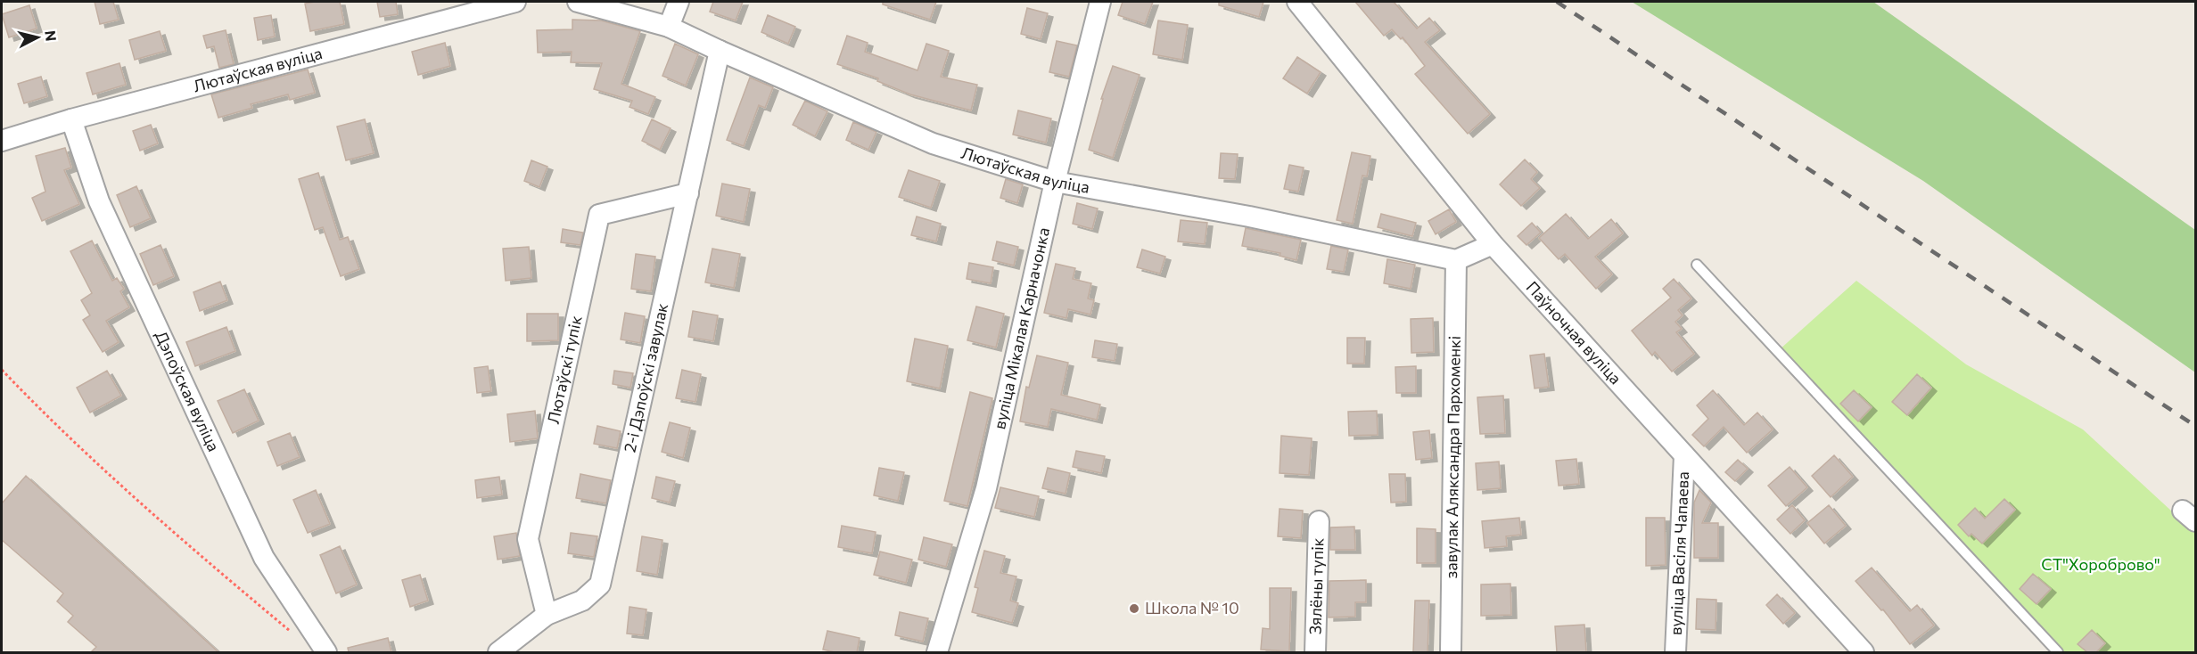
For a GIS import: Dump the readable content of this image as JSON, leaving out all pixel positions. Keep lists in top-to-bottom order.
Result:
{
  "streets": {
    "street": [
      "Лютаўская вуліца",
      "вуліца Мікалая Карначонка",
      "Паўночная вуліца",
      "Лютаўскі тупік",
      "2-і Дэпоўскі завулак",
      "Дэпоўская вуліца",
      "завулак Аляксандра Пархоменкі",
      "вуліца Васіля Чапаева",
      "Зялёны тупік"
    ]
  },
  "crossings": [
    ["Лютаўская вуліца", "вуліца Мікалая Карначонка"],
    ["Лютаўская вуліца", "2-і Дэпоўскі завулак"],
    ["Лютаўская вуліца", "Дэпоўская вуліца"],
    ["Лютаўская вуліца", "завулак Аляксандра Пархоменкі"],
    ["Паўночная вуліца", "вуліца Васіля Чапаева"],
    ["Лютаўскі тупік", "2-і Дэпоўскі завулак"]
  ],
  "parks": ["СТ\"Хороброво\""],
  "places": ["Школа № 10"],
  "north": "right"
}
